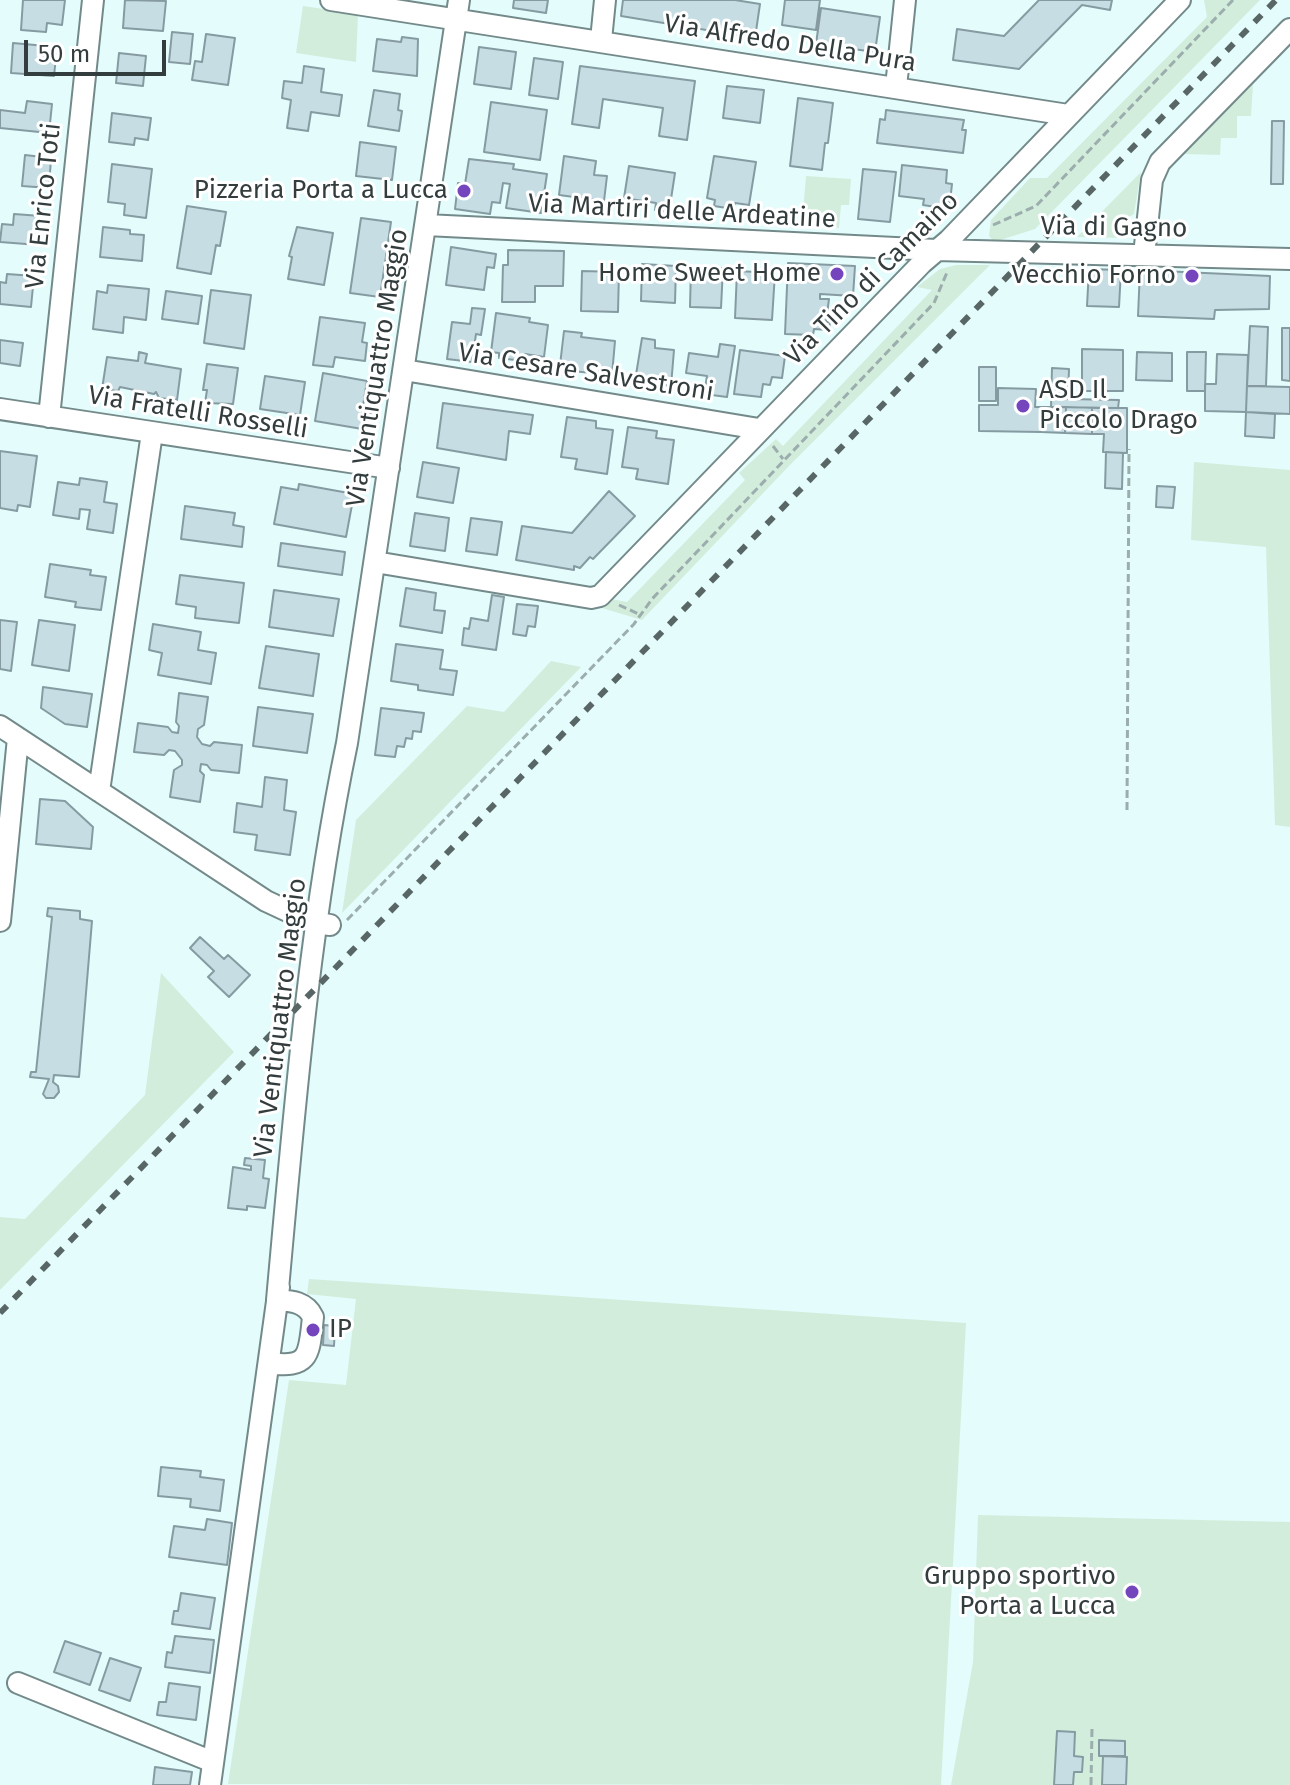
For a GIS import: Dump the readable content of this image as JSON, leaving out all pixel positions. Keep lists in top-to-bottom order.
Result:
{
  "streets": {
    "street": [
      "Via Alfredo Della Pura",
      "Via Enrico Toti",
      "Via Martiri delle Ardeatine",
      "Via di Gagno",
      "Via Tino di Camaino",
      "Via Ventiquattro Maggio",
      "Via Cesare Salvestroni",
      "Via Fratelli Rosselli"
    ]
  },
  "crossings": [
    ["Via Alfredo Della Pura", "Via Tino di Camaino"],
    ["Via Alfredo Della Pura", "Via Ventiquattro Maggio"],
    ["Via Enrico Toti", "Via Fratelli Rosselli"],
    ["Via Martiri delle Ardeatine", "Via di Gagno"],
    ["Via Martiri delle Ardeatine", "Via Tino di Camaino"],
    ["Via Martiri delle Ardeatine", "Via Ventiquattro Maggio"],
    ["Via di Gagno", "Via Tino di Camaino"],
    ["Via Tino di Camaino", "Via Ventiquattro Maggio"],
    ["Via Tino di Camaino", "Via Cesare Salvestroni"],
    ["Via Ventiquattro Maggio", "Via Cesare Salvestroni"],
    ["Via Ventiquattro Maggio", "Via Fratelli Rosselli"]
  ],
  "places": [
    "Pizzeria Porta a Lucca",
    "Home Sweet Home",
    "Vecchio Forno",
    "ASD Il Piccolo Drago",
    "IP",
    "Gruppo sportivo Porta a Lucca"
  ],
  "scale_bar": "50 m"
}
